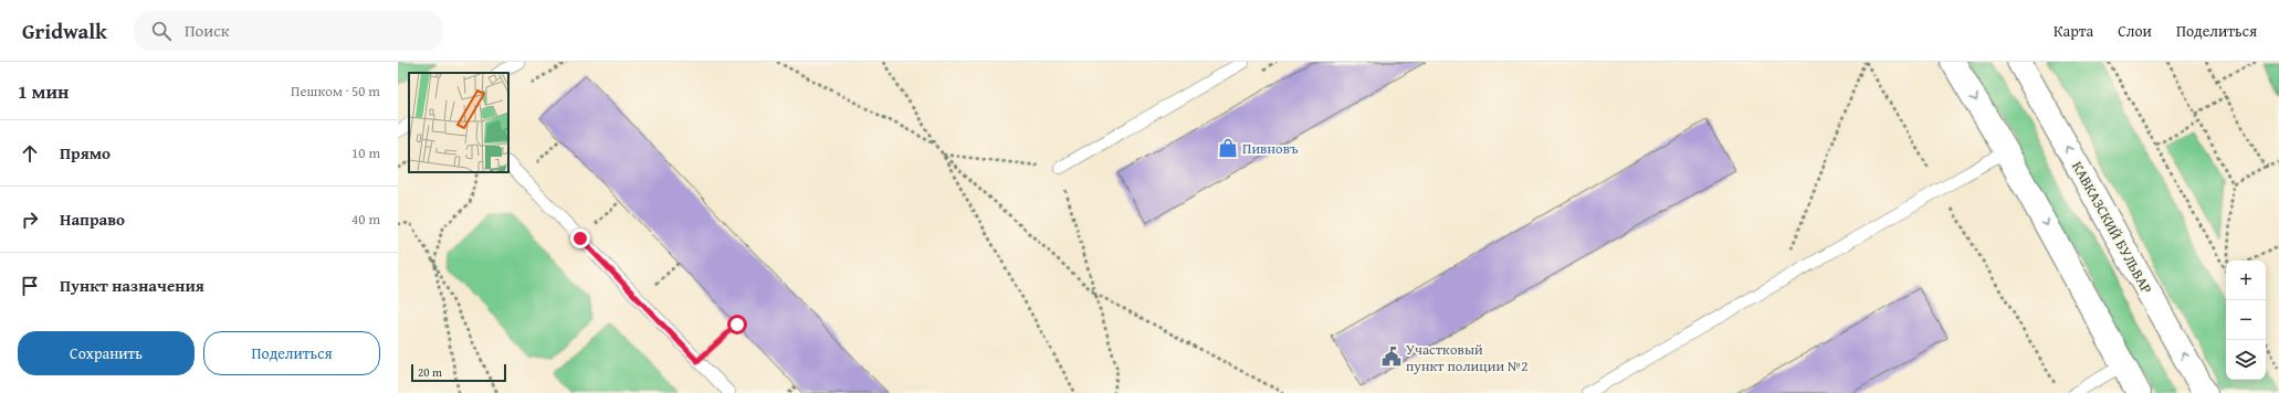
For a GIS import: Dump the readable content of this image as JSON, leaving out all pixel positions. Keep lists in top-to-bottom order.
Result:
{
  "streets": {
    "street": ["КАВКАЗСКИЙ БУЛЬВАР"]
  },
  "places": {
    "shop": ["Пивновъ"],
    "public building": ["Участковый пункт полиции №2"]
  },
  "scale_bar": "20 m",
  "page": {
    "header": "Gridwalk",
    "search": "Поиск",
    "nav": ["Карта", "Слои", "Поделиться"],
    "heading": ["1 мин", "Пешком · 50 m"],
    "list": [
      ["Прямо", "10 m"],
      ["Направо", "40 m"],
      "Пункт назначения"
    ],
    "map_buttons": ["+", "−"],
    "buttons": ["Сохранить", "Поделиться"],
    "scale": "20 m"
  }
}
